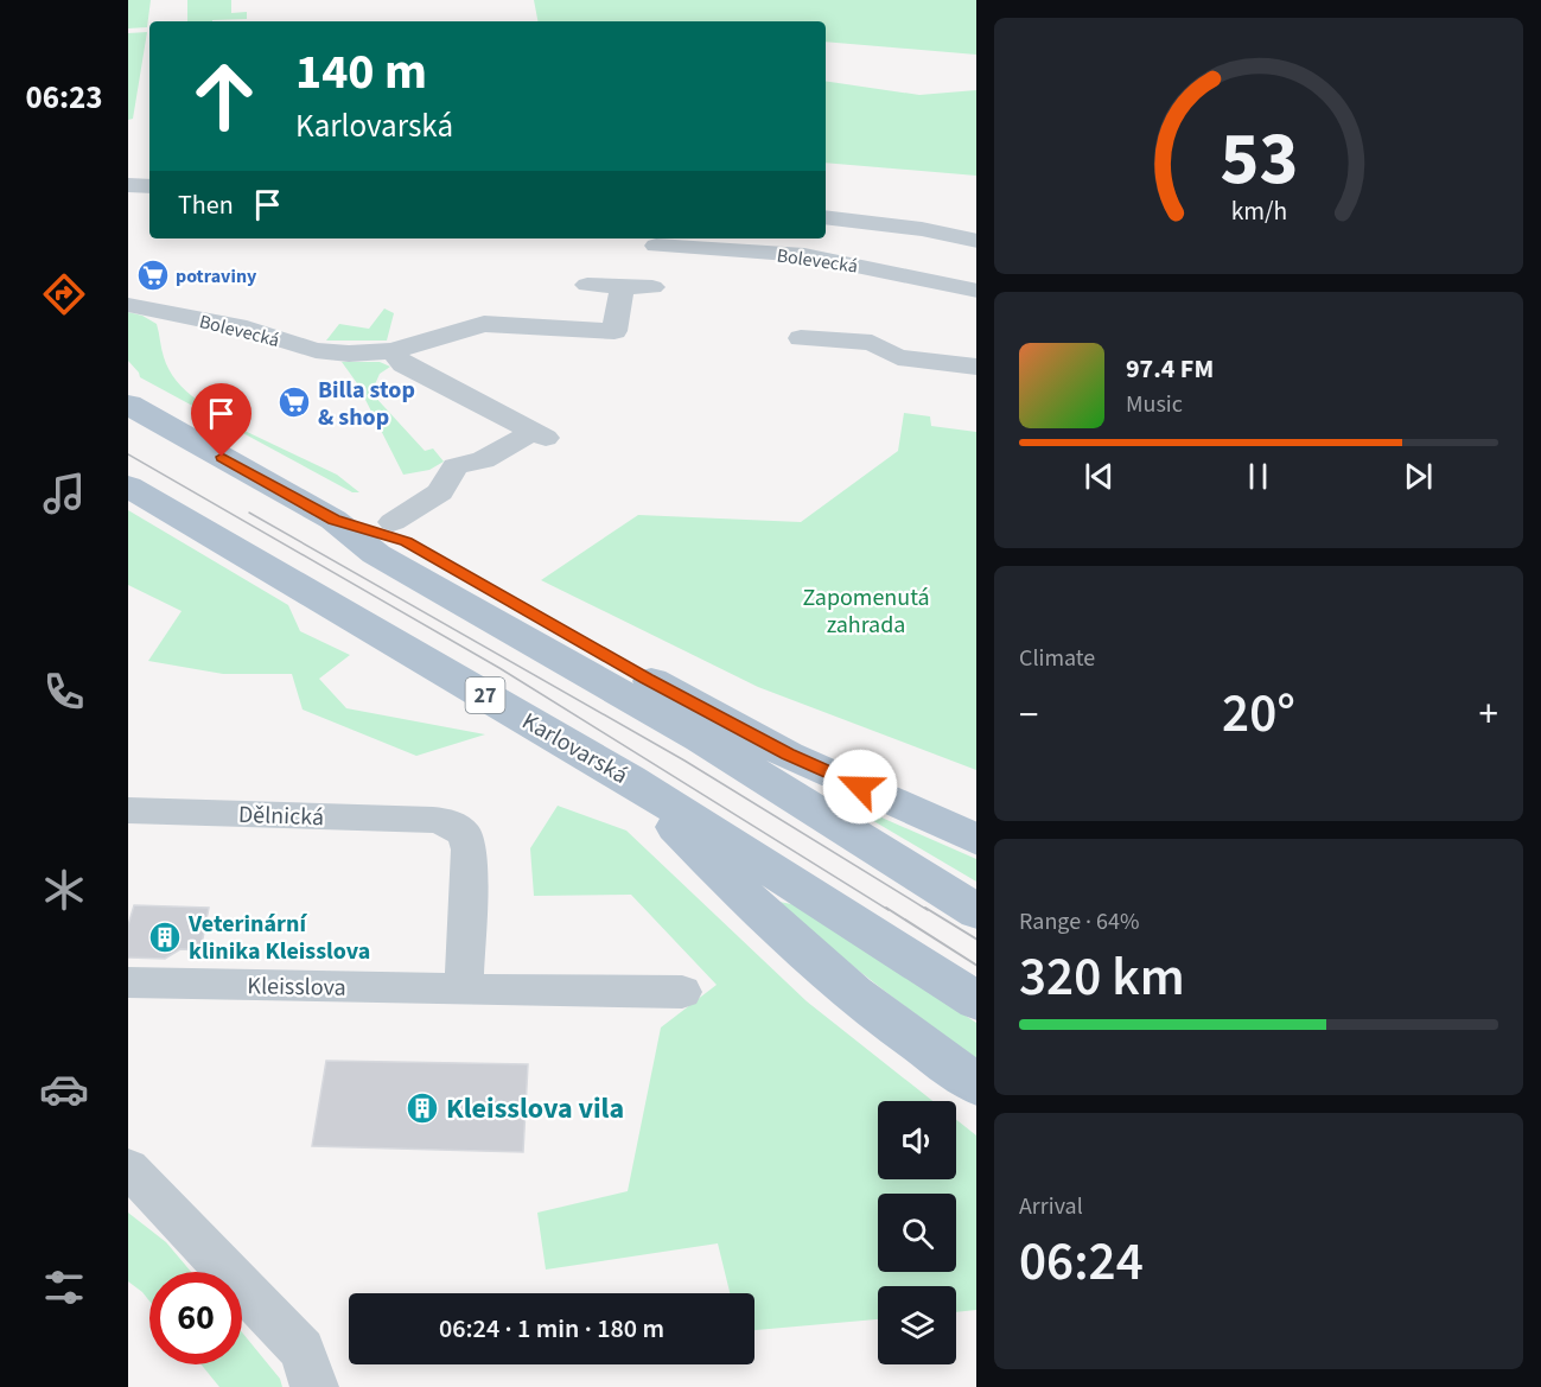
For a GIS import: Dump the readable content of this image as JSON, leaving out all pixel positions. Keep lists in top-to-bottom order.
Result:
{
  "streets": {
    "main road": ["27", "Karlovarská"],
    "street": ["Bolevecká", "Dělnická", "Kleisslova"]
  },
  "crossings": [
    ["Dělnická", "Kleisslova"]
  ],
  "parks": ["Zapomenutá zahrada"],
  "places": {
    "supermarket": ["potraviny", "Billa stop & shop"],
    "building": ["Veterinární klinika Kleisslova", "Kleisslova vila"]
  },
  "page": {
    "tabs": "06:23",
    "turn": ["140 m", "Karlovarská"],
    "then": "Then",
    "song": ["97.4 FM", "Music"],
    "tile": [
      "Climate",
      ["Range · 64%", "320 km"],
      ["Arrival", "06:24"]
    ],
    "heat": ["−", "20°", "+"],
    "limit": "60",
    "trip": "06:24 · 1 min · 180 m",
    "gauge": ["53", "km/h"]
  }
}
